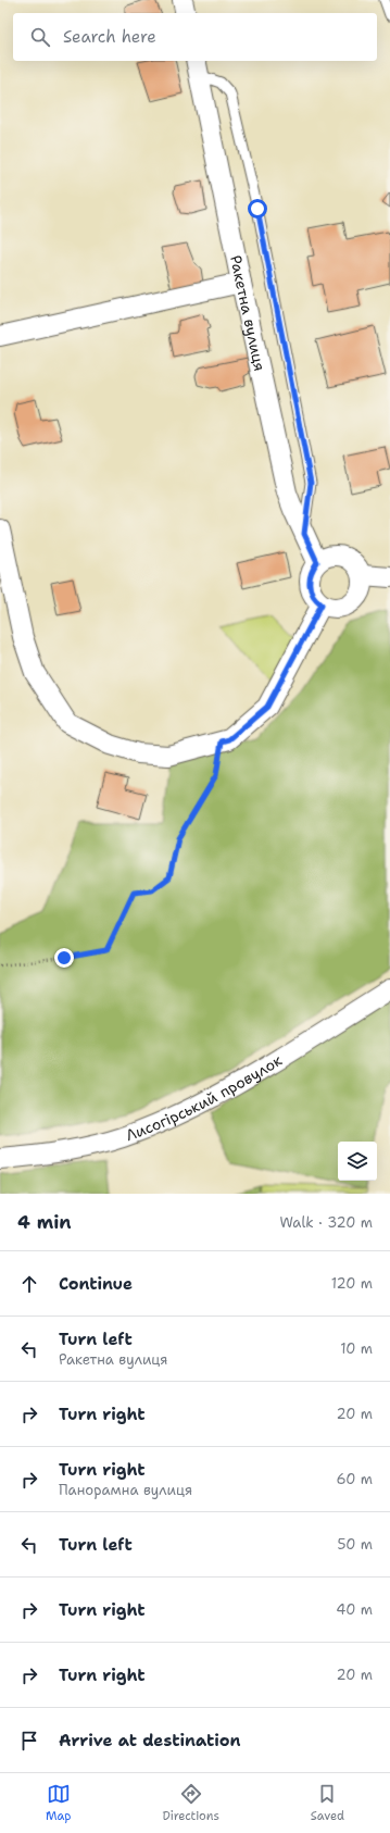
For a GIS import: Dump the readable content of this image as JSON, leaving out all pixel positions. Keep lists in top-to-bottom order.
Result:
{
  "streets": {
    "street": ["Ракетна вулиця", "Лисогірський провулок"]
  },
  "page": {
    "search": "Search here",
    "heading": ["4 min", "Walk · 320 m"],
    "list": [
      ["Continue", "120 m"],
      ["Turn left", "Ракетна вулиця", "10 m"],
      ["Turn right", "20 m"],
      ["Turn right", "Панорамна вулиця", "60 m"],
      ["Turn left", "50 m"],
      ["Turn right", "40 m"],
      ["Turn right", "20 m"],
      "Arrive at destination"
    ],
    "nav": ["Map", "Directions", "Saved"]
  }
}
